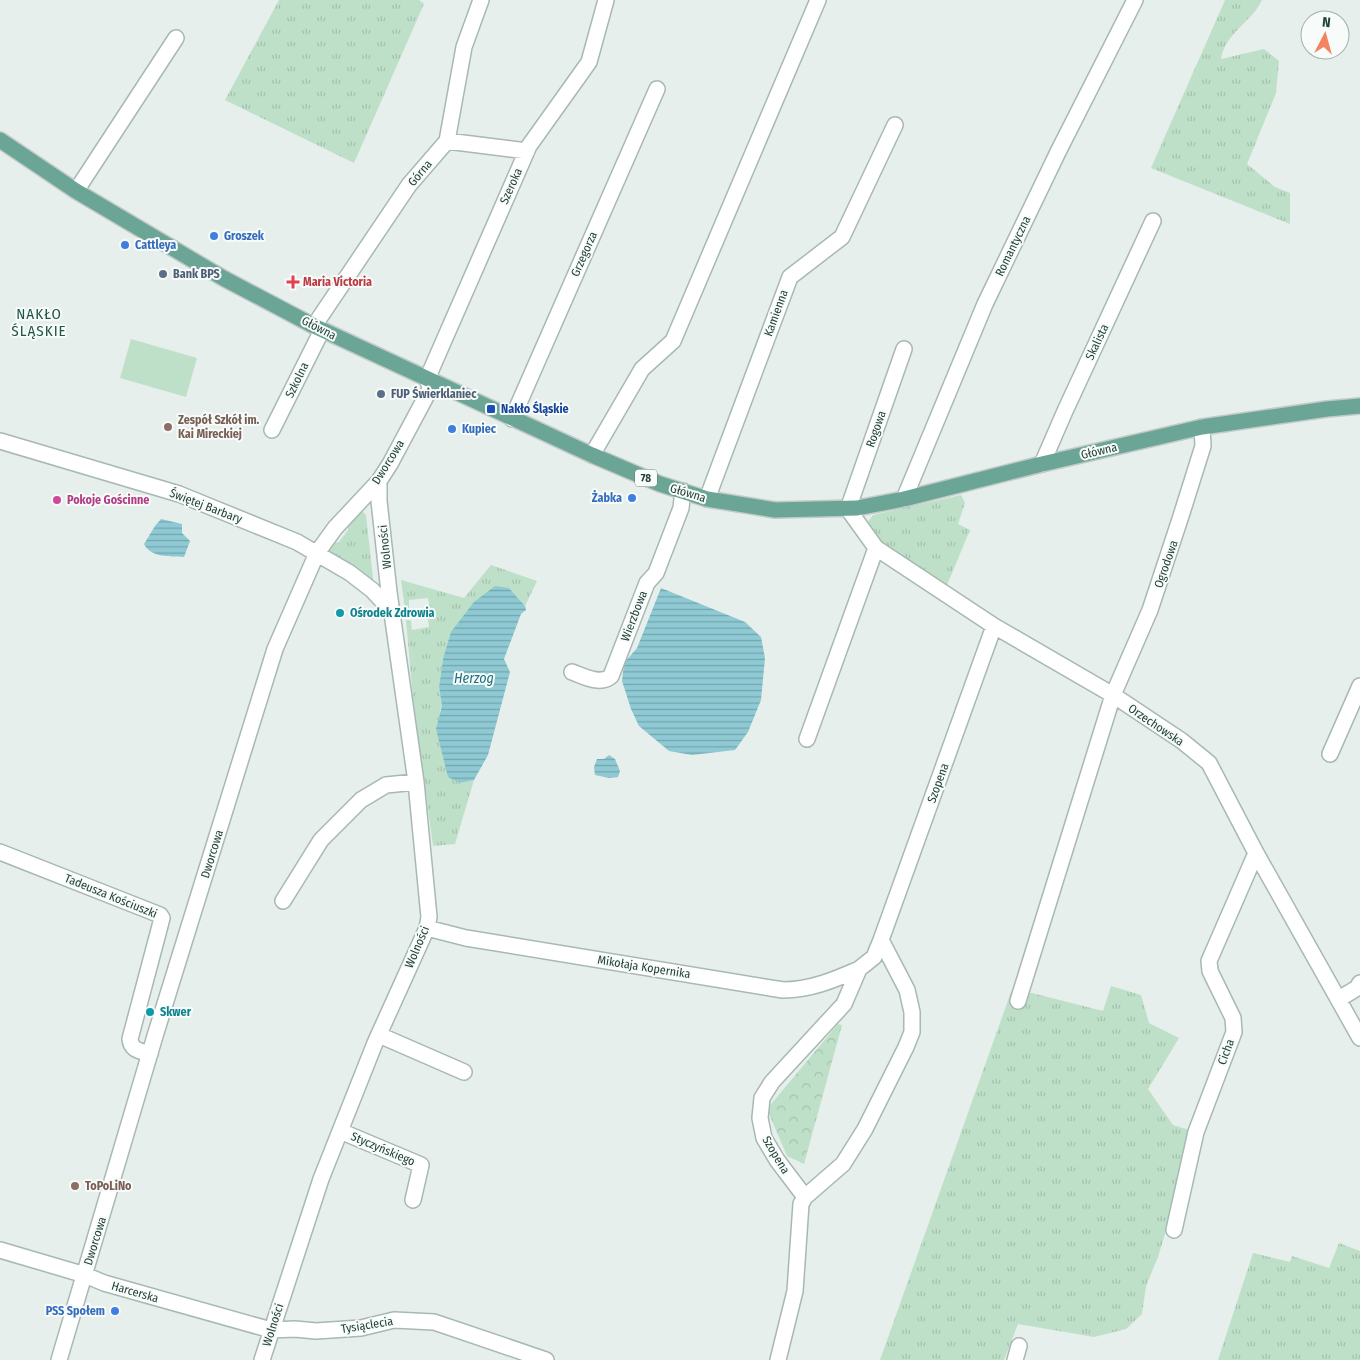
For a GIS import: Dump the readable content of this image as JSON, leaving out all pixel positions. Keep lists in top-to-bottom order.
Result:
{
  "streets": {
    "main road": ["Główna", "78"],
    "street": [
      "Górna",
      "Szeroka",
      "Romantyczna",
      "Grzegorza",
      "Kamienna",
      "Skalista",
      "Szkolna",
      "Rogowa",
      "Dworcowa",
      "Świętej Barbary",
      "Wolności",
      "Ogrodowa",
      "Wierzbowa",
      "Orzechowska",
      "Szopena",
      "Tadeusza Kościuszki",
      "Mikołaja Kopernika",
      "Cicha",
      "Styczyńskiego",
      "Harcerska",
      "Tysiąclecia"
    ]
  },
  "crossings": [
    ["Górna", "Główna"],
    ["Górna", "Szkolna"],
    ["Szeroka", "Główna"],
    ["Szeroka", "Dworcowa"],
    ["Romantyczna", "Główna"],
    ["Grzegorza", "Główna"],
    ["Kamienna", "Główna"],
    ["Główna", "Skalista"],
    ["Główna", "Szkolna"],
    ["Główna", "Rogowa"],
    ["Główna", "Dworcowa"],
    ["Główna", "Ogrodowa"],
    ["Główna", "Wierzbowa"],
    ["Główna", "Orzechowska"],
    ["Rogowa", "Orzechowska"],
    ["Dworcowa", "Świętej Barbary"],
    ["Dworcowa", "Wolności"],
    ["Dworcowa", "Tadeusza Kościuszki"],
    ["Dworcowa", "Harcerska"],
    ["Świętej Barbary", "Wolności"],
    ["Wolności", "Mikołaja Kopernika"],
    ["Wolności", "Styczyńskiego"],
    ["Wolności", "Harcerska"],
    ["Wolności", "Tysiąclecia"],
    ["Ogrodowa", "Orzechowska"],
    ["Orzechowska", "Szopena"],
    ["Orzechowska", "Cicha"],
    ["Szopena", "Mikołaja Kopernika"],
    ["Harcerska", "Tysiąclecia"]
  ],
  "districts": ["NAKŁO ŚLĄSKIE"],
  "water": ["Herzog"],
  "places": {
    "other": [
      "Groszek",
      "Cattleya",
      "Bank BPS",
      "FUP Świerklaniec",
      "Zespół Szkół im. Kai Mireckiej",
      "Kupiec",
      "Żabka",
      "Pokoje Gościnne",
      "Ośrodek Zdrowia",
      "Skwer",
      "ToPoLiNo",
      "PSS Społem"
    ],
    "health": ["Maria Victoria"],
    "transit": ["Nakło Śląskie"]
  },
  "north": "top"
}
